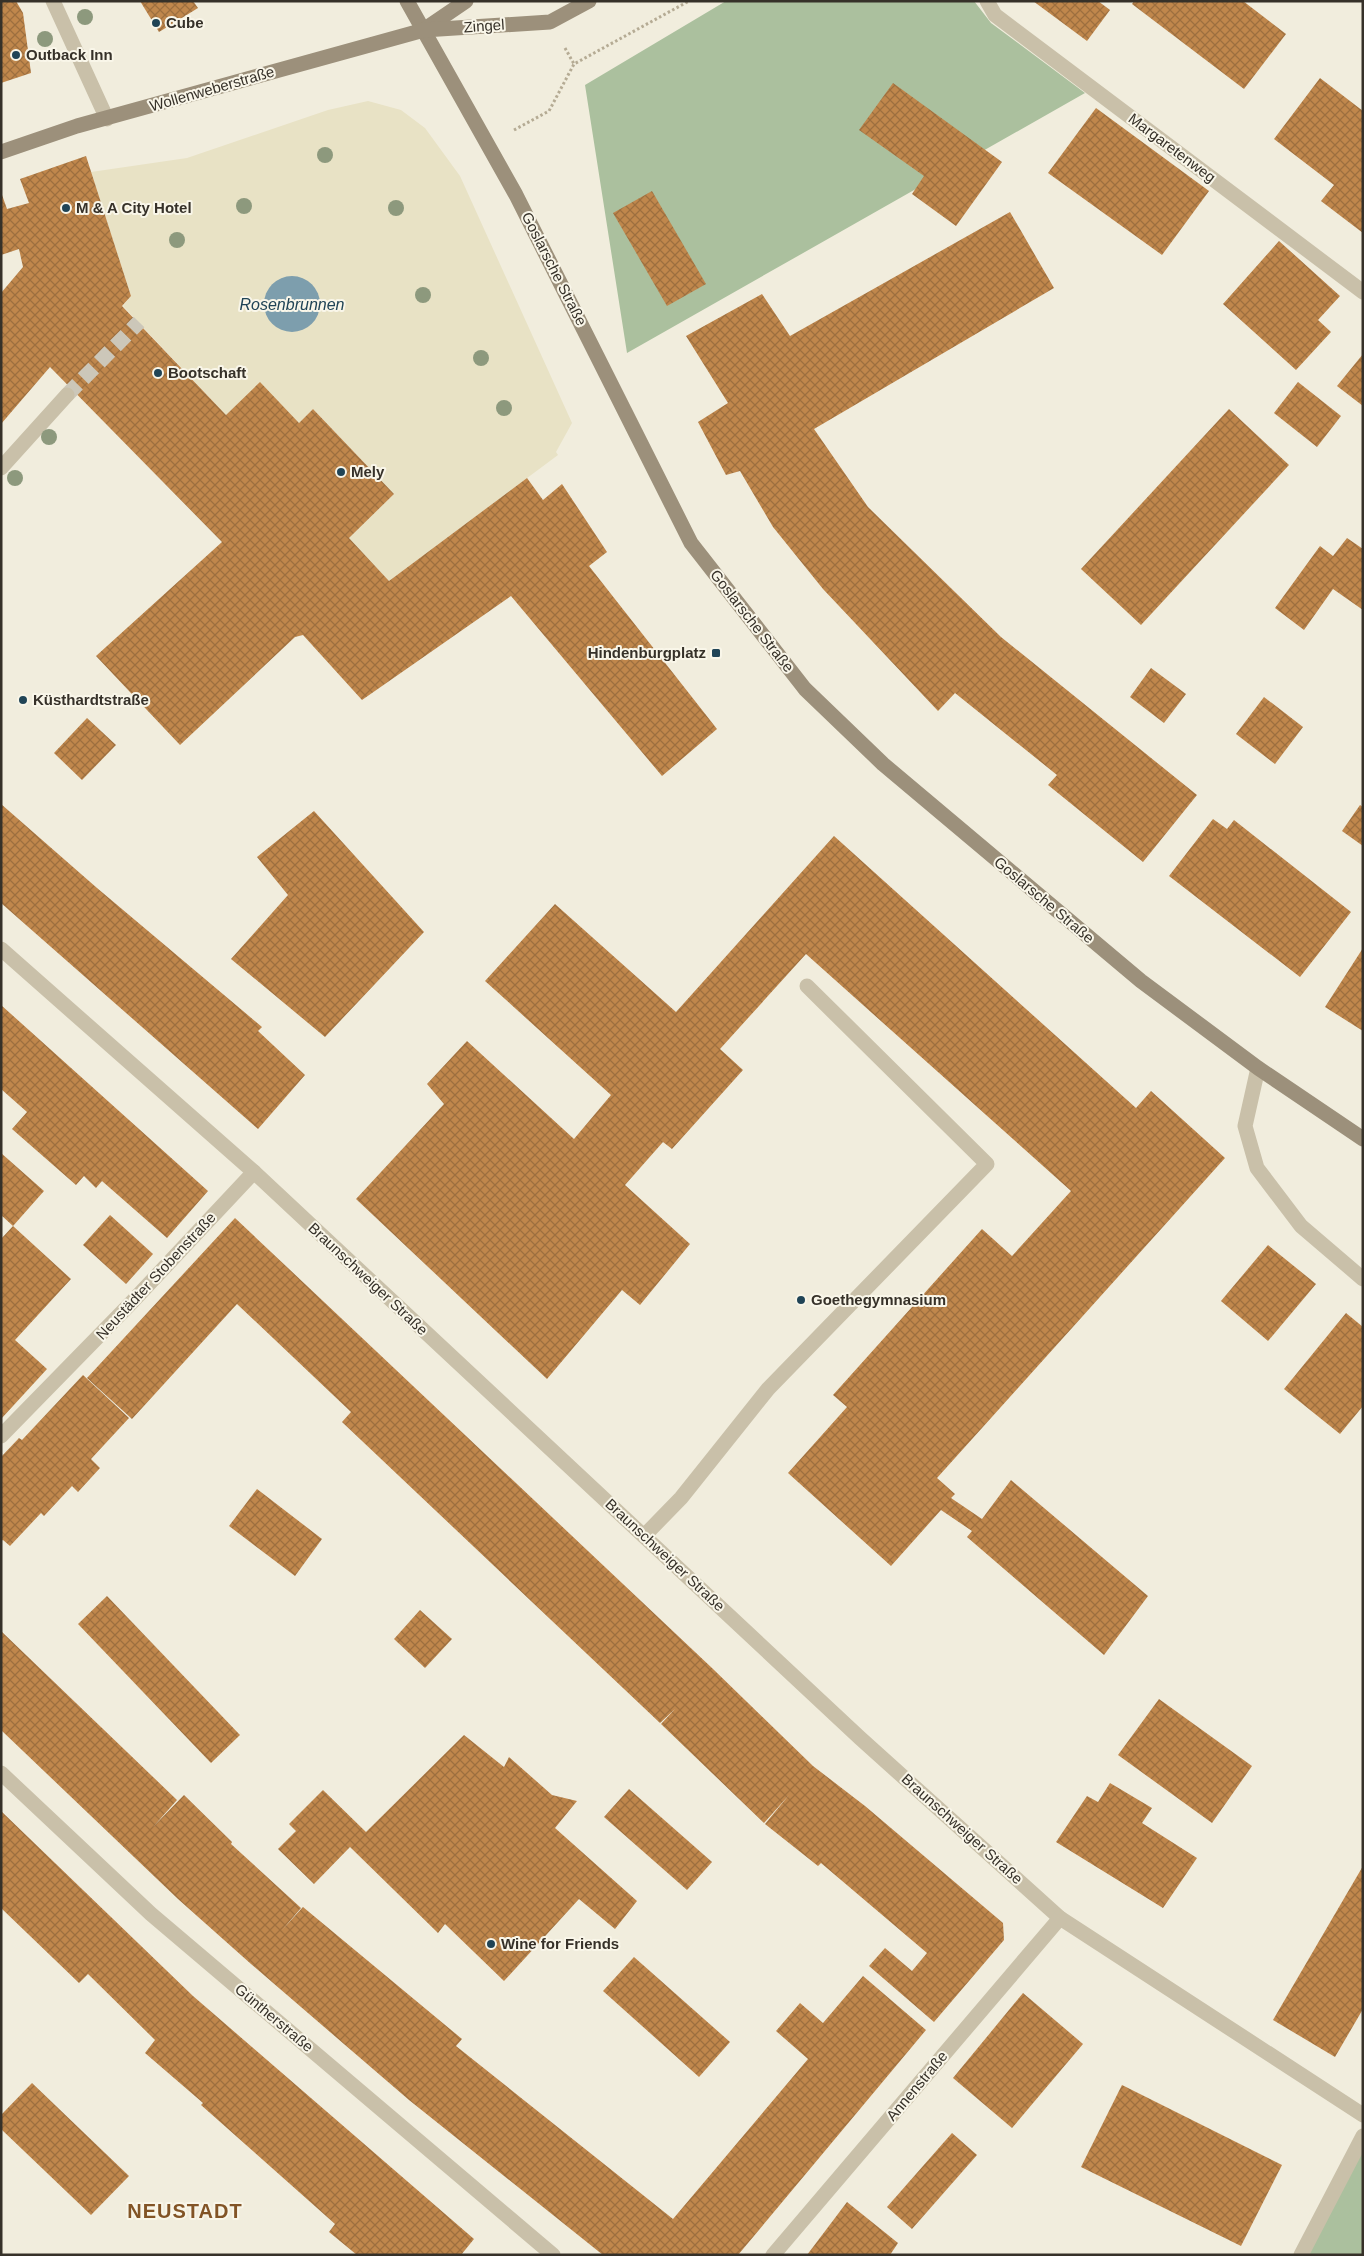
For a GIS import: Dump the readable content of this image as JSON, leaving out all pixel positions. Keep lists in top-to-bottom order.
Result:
{
  "streets": {
    "main road": ["Zingel", "Wollenweberstraße", "Goslarsche Straße"],
    "street": [
      "Margaretenweg",
      "Neustädter Stobenstraße",
      "Braunschweiger Straße",
      "Güntherstraße",
      "Annenstraße"
    ]
  },
  "crossings": [
    ["Zingel", "Wollenweberstraße"],
    ["Zingel", "Goslarsche Straße"],
    ["Wollenweberstraße", "Goslarsche Straße"],
    ["Neustädter Stobenstraße", "Braunschweiger Straße"],
    ["Braunschweiger Straße", "Annenstraße"]
  ],
  "districts": ["NEUSTADT"],
  "water": ["Rosenbrunnen"],
  "places": {
    "other": [
      "Cube",
      "Outback Inn",
      "M & A City Hotel",
      "Bootschaft",
      "Mely",
      "Küsthardtstraße",
      "Goethegymnasium",
      "Wine for Friends"
    ],
    "transit": ["Hindenburgplatz"]
  }
}
